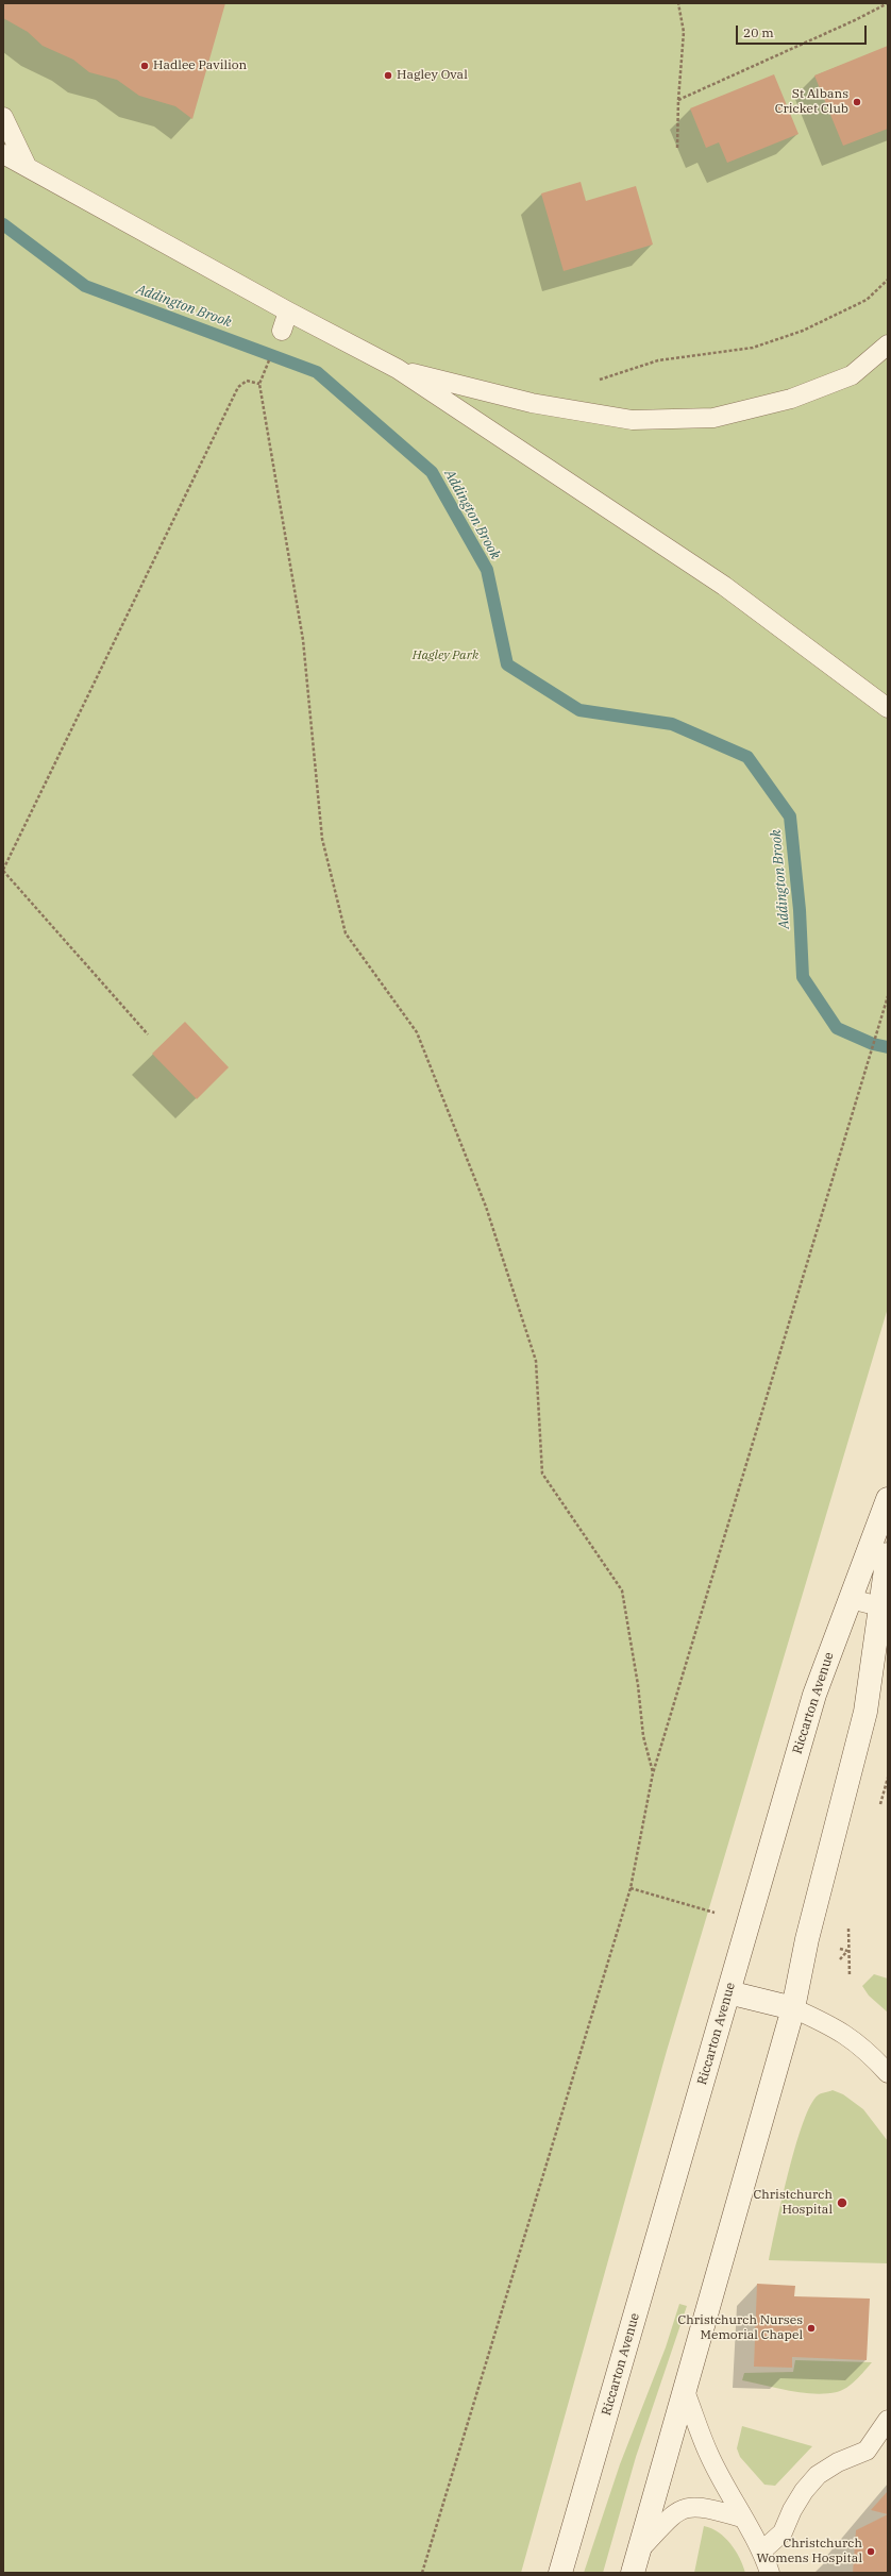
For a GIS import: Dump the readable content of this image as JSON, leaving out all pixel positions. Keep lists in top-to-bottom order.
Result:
{
  "streets": {
    "main road": ["Riccarton Avenue"]
  },
  "water": ["Addington Brook"],
  "parks": ["Hagley Park"],
  "places": [
    "Hadlee Pavilion",
    "Hagley Oval",
    "St Albans Cricket Club",
    "Christchurch Hospital",
    "Christchurch Nurses Memorial Chapel",
    "Christchurch Womens Hospital"
  ],
  "scale_bar": "20 m"
}
